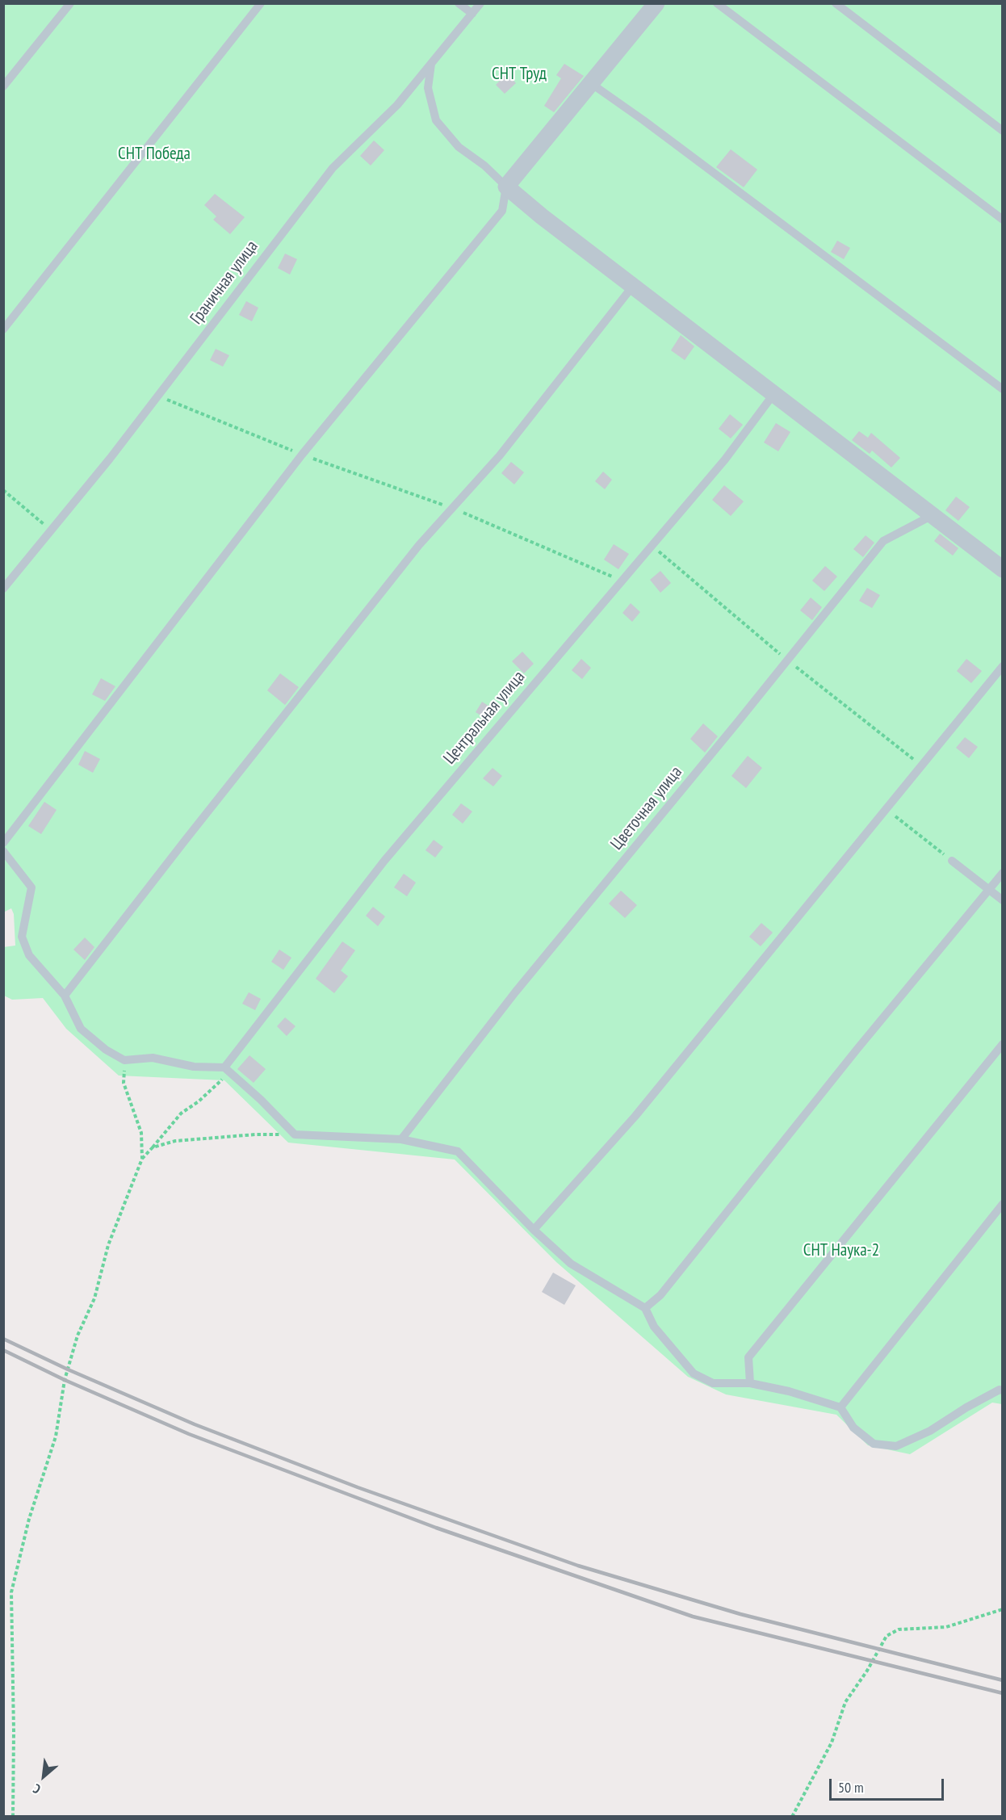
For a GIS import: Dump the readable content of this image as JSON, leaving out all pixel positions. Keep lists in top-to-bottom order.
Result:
{
  "streets": {
    "lane": ["Граничная улица", "Центральная улица", "Цветочная улица"]
  },
  "parks": ["СНТ Труд", "СНТ Победа", "СНТ Наука-2"],
  "scale_bar": "50 m",
  "north": "bottom left"
}
